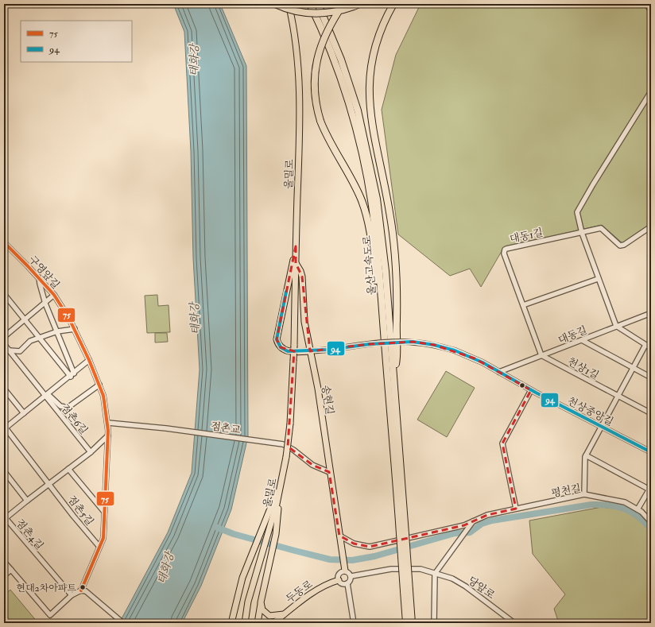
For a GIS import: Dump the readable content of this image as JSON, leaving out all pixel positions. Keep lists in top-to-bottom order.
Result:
{
  "streets": {
    "highway": ["울산고속도로"],
    "main road": ["울밀로", "송현길", "두동로"],
    "street": [
      "대동1길",
      "구영앞길",
      "대동길",
      "천상1길",
      "천상중앙길",
      "점촌6길",
      "점촌교",
      "평천길",
      "점촌5길",
      "점촌4길",
      "당앞로"
    ]
  },
  "crossings": [
    ["울밀로", "송현길"],
    ["대동1길", "대동길"],
    ["대동1길", "천상1길"],
    ["구영앞길", "점촌교"],
    ["구영앞길", "점촌5길"],
    ["대동길", "천상1길"],
    ["대동길", "천상중앙길"],
    ["송현길", "천상중앙길"],
    ["송현길", "점촌교"],
    ["점촌6길", "점촌5길"],
    ["평천길", "당앞로"],
    ["당앞로", "두동로"]
  ],
  "water": ["태화강"],
  "places": ["현대2차아파트"],
  "lines": ["transit line 75", "transit line 94"],
  "legend": ["75", "94"]
}
